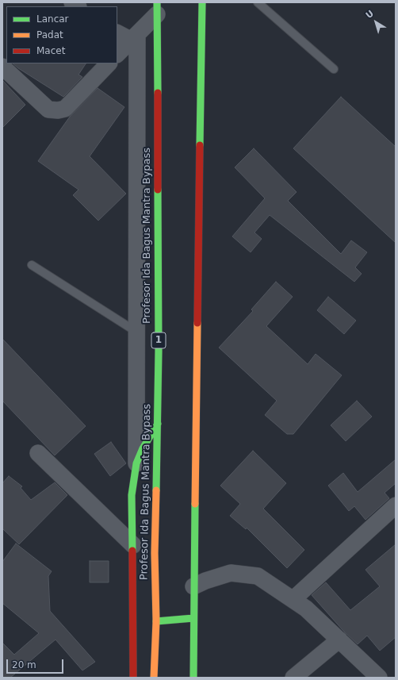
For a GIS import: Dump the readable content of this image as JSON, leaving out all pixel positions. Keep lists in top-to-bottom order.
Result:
{
  "streets": {
    "main road": ["Profesor Ida Bagus Mantra Bypass", "1"]
  },
  "legend": ["Lancar", "Padat", "Macet"],
  "scale_bar": "20 m",
  "north": "top left"
}
